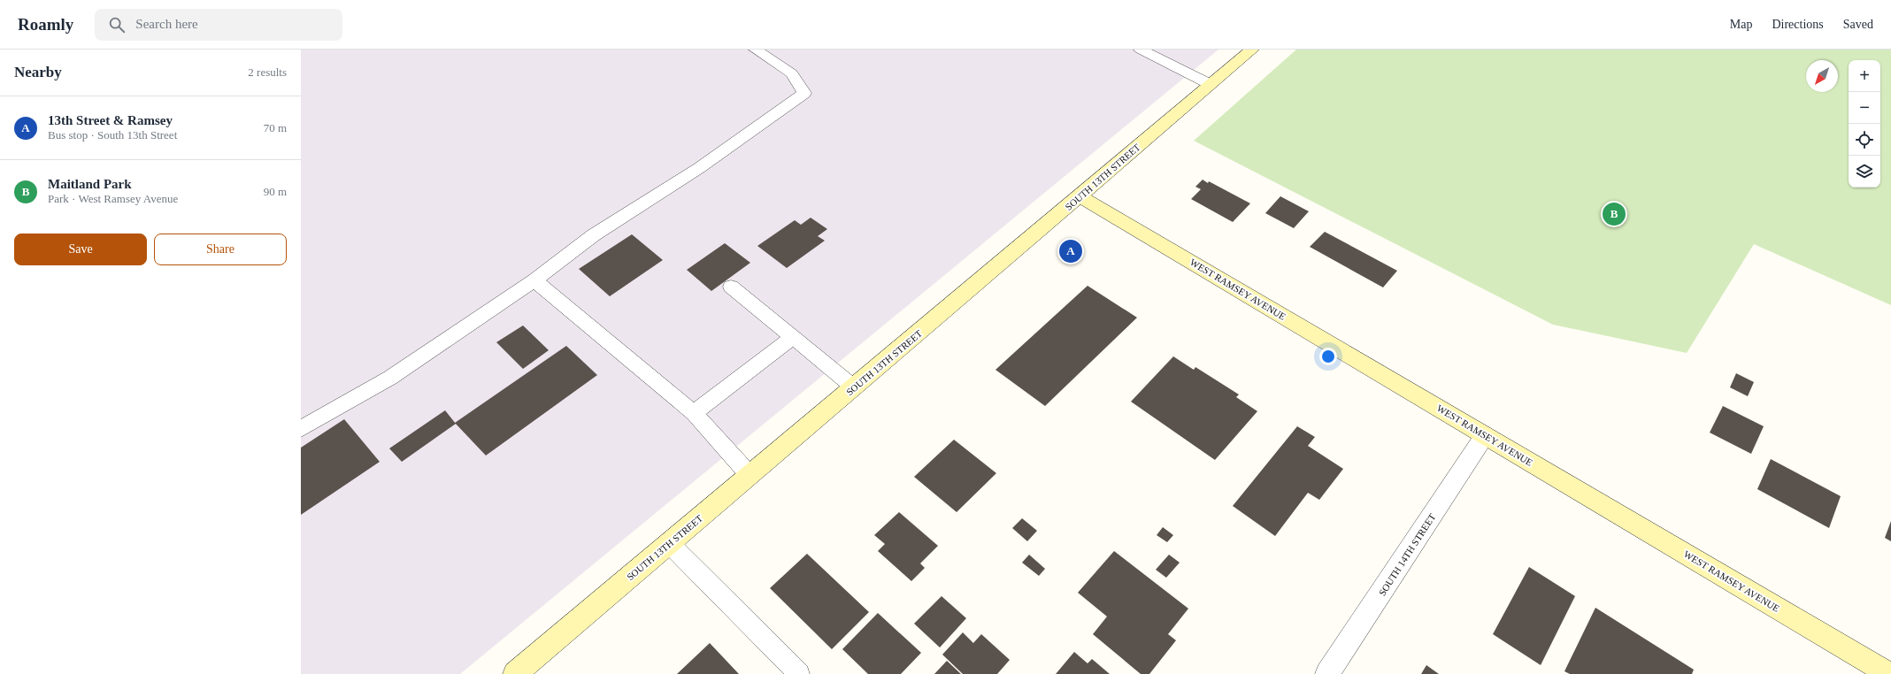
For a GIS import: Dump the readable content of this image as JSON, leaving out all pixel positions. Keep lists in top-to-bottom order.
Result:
{
  "streets": {
    "street": ["SOUTH 13TH STREET", "WEST RAMSEY AVENUE", "SOUTH 14TH STREET"]
  },
  "crossings": [
    ["SOUTH 13TH STREET", "WEST RAMSEY AVENUE"],
    ["WEST RAMSEY AVENUE", "SOUTH 14TH STREET"]
  ],
  "north": "bottom left",
  "page": {
    "header": "Roamly",
    "search": "Search here",
    "nav": ["Map", "Directions", "Saved"],
    "heading": ["Nearby", "2 results"],
    "map_buttons": ["+", "−"],
    "list": [
      {
        "mark": "A",
        "name": "13th Street & Ramsey",
        "note": "Bus stop · South 13th Street",
        "value": "70 m"
      },
      {
        "mark": "B",
        "name": "Maitland Park",
        "note": "Park · West Ramsey Avenue",
        "value": "90 m"
      }
    ],
    "pins": ["B", "A"],
    "buttons": ["Save", "Share"]
  }
}
